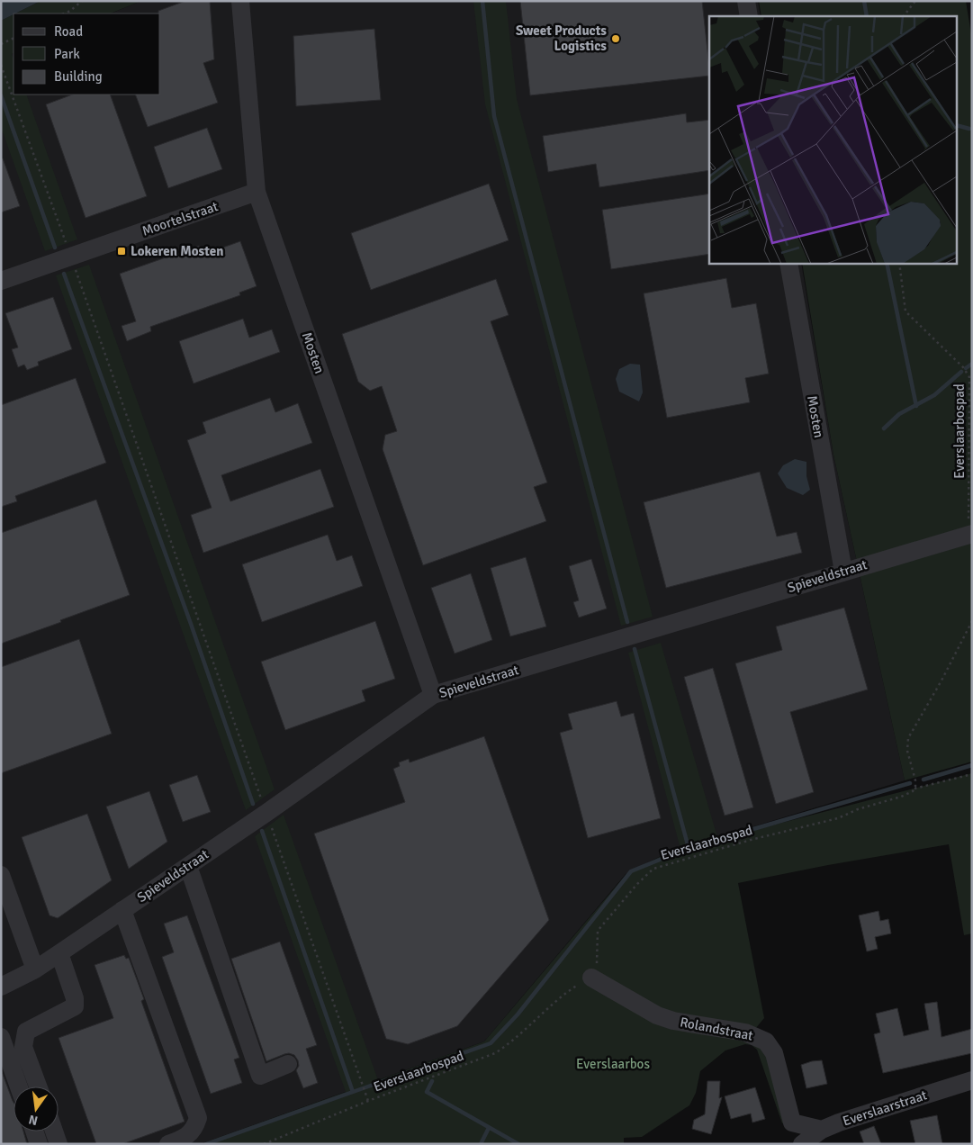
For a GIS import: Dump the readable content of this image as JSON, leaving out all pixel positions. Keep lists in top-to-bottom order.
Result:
{
  "streets": {
    "street": [
      "Moortelstraat",
      "Mosten",
      "Spieveldstraat",
      "Rolandstraat",
      "Everslaarstraat"
    ],
    "path": ["Everslaarbospad"]
  },
  "crossings": [
    ["Moortelstraat", "Mosten"],
    ["Mosten", "Spieveldstraat"],
    ["Everslaarbospad", "Spieveldstraat"],
    ["Everslaarbospad", "Rolandstraat"]
  ],
  "parks": ["Everslaarbos"],
  "places": {
    "other": ["Sweet Products Logistics"],
    "transit": ["Lokeren Mosten"]
  },
  "legend": ["Road", "Park", "Building"],
  "north": "bottom"
}
